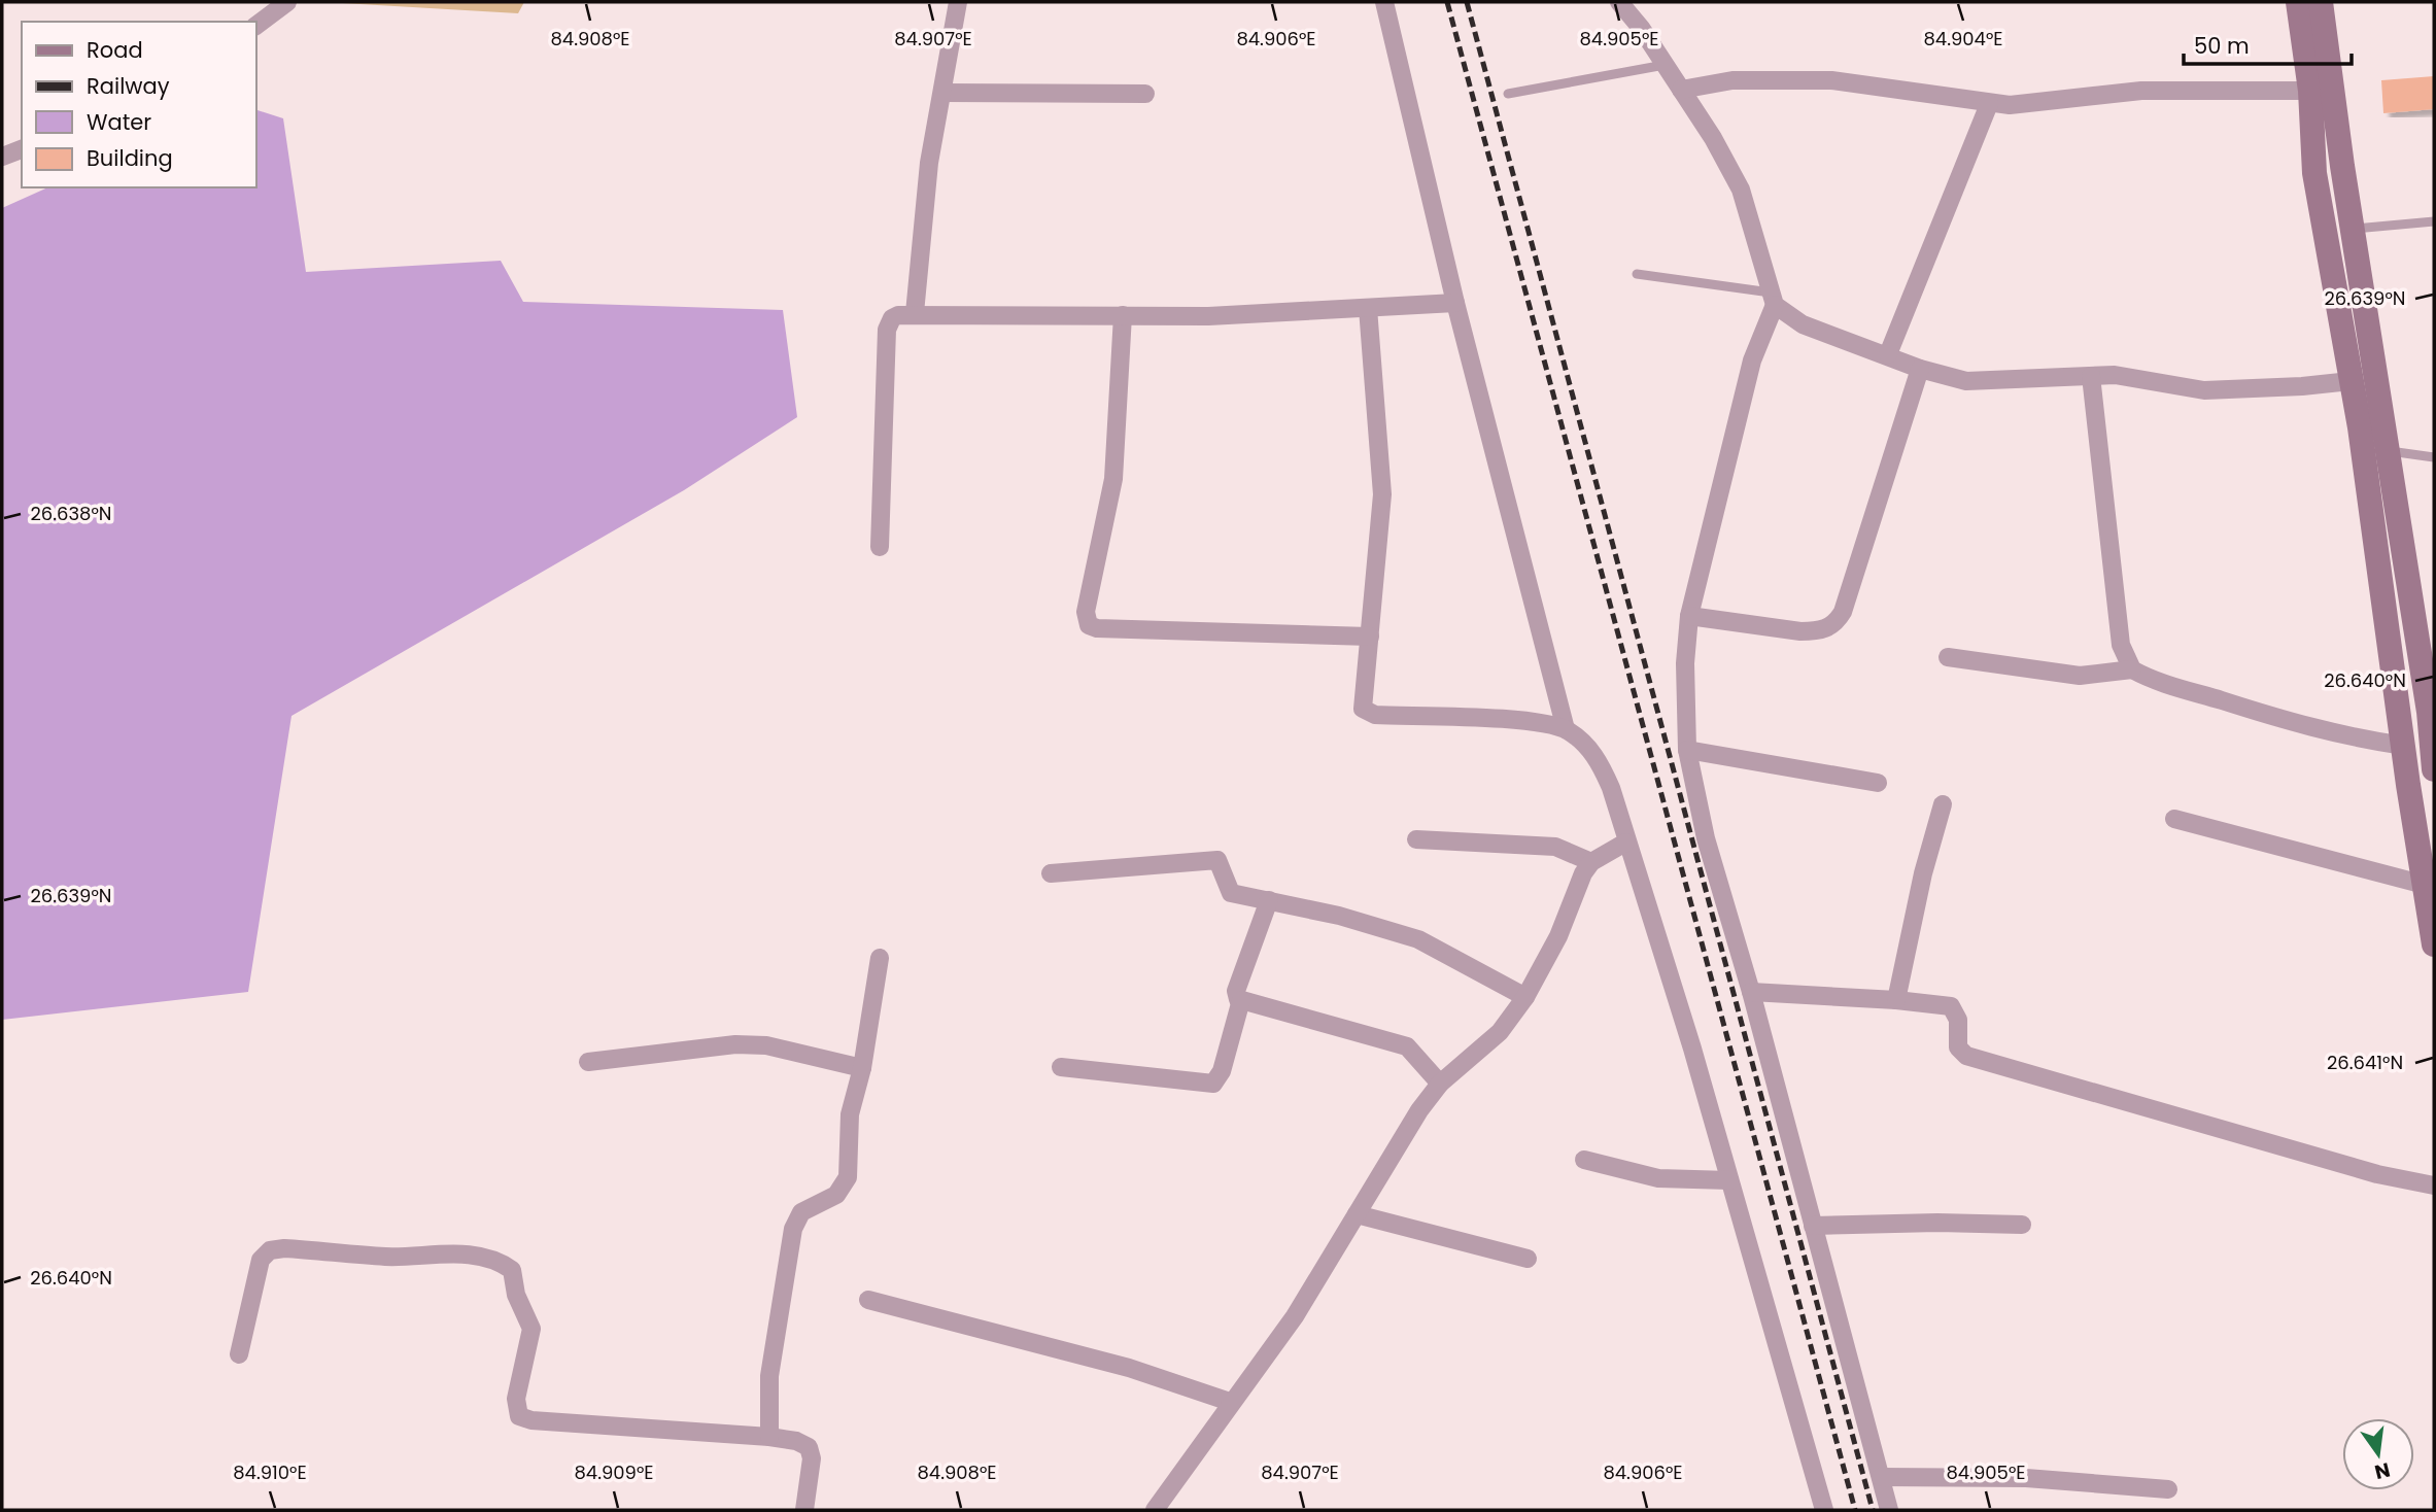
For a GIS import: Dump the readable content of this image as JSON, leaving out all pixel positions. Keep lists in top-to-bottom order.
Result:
{
  "legend": [
    "Road",
    "Railway",
    "Water",
    "Building"
  ],
  "scale_bar": "50 m",
  "north": "bottom",
  "coordinates": [
    "84.908°E",
    "84.907°E",
    "84.906°E",
    "84.905°E",
    "84.904°E",
    "26.639°N",
    "26.638°N",
    "26.640°N",
    "26.641°N",
    "84.910°E",
    "84.909°E"
  ]
}
